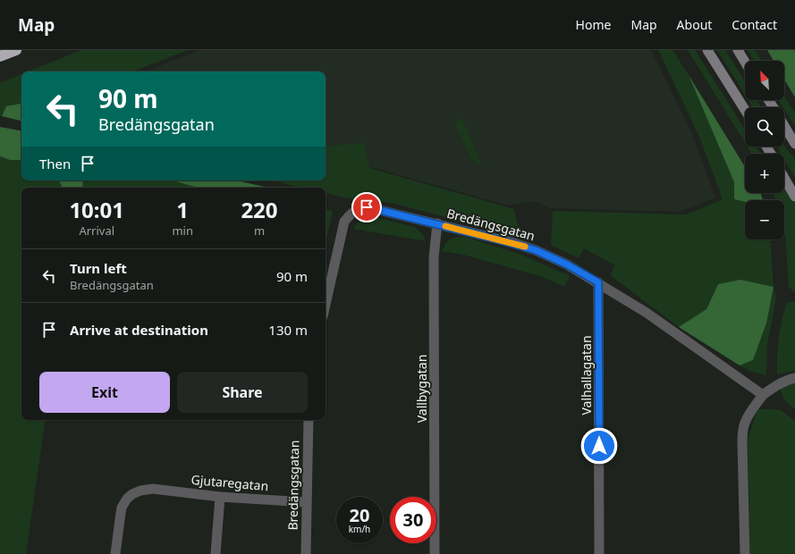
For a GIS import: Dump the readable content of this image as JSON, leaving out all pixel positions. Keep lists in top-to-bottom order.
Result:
{
  "streets": {
    "street": [
      "Bredängsgatan",
      "Valhallagatan",
      "Vallbygatan",
      "Gjutaregatan"
    ]
  },
  "crossings": [
    ["Bredängsgatan", "Valhallagatan"],
    ["Bredängsgatan", "Vallbygatan"],
    ["Bredängsgatan", "Gjutaregatan"]
  ],
  "north": "top left",
  "page": {
    "header": "Map",
    "nav": [
      "Home",
      "Map",
      "About",
      "Contact"
    ],
    "map_buttons": ["+", "−"],
    "turn": ["90 m", "Bredängsgatan"],
    "then": "Then",
    "eta": [
      "10:01",
      "Arrival",
      "1",
      "min",
      "220",
      "m"
    ],
    "list": [
      {
        "name": "Turn left",
        "note": "Bredängsgatan",
        "value": "90 m"
      },
      {
        "name": "Arrive at destination",
        "value": "130 m"
      }
    ],
    "buttons": ["Exit", "Share"],
    "speed": "20 km/h",
    "limit": "30"
  }
}
